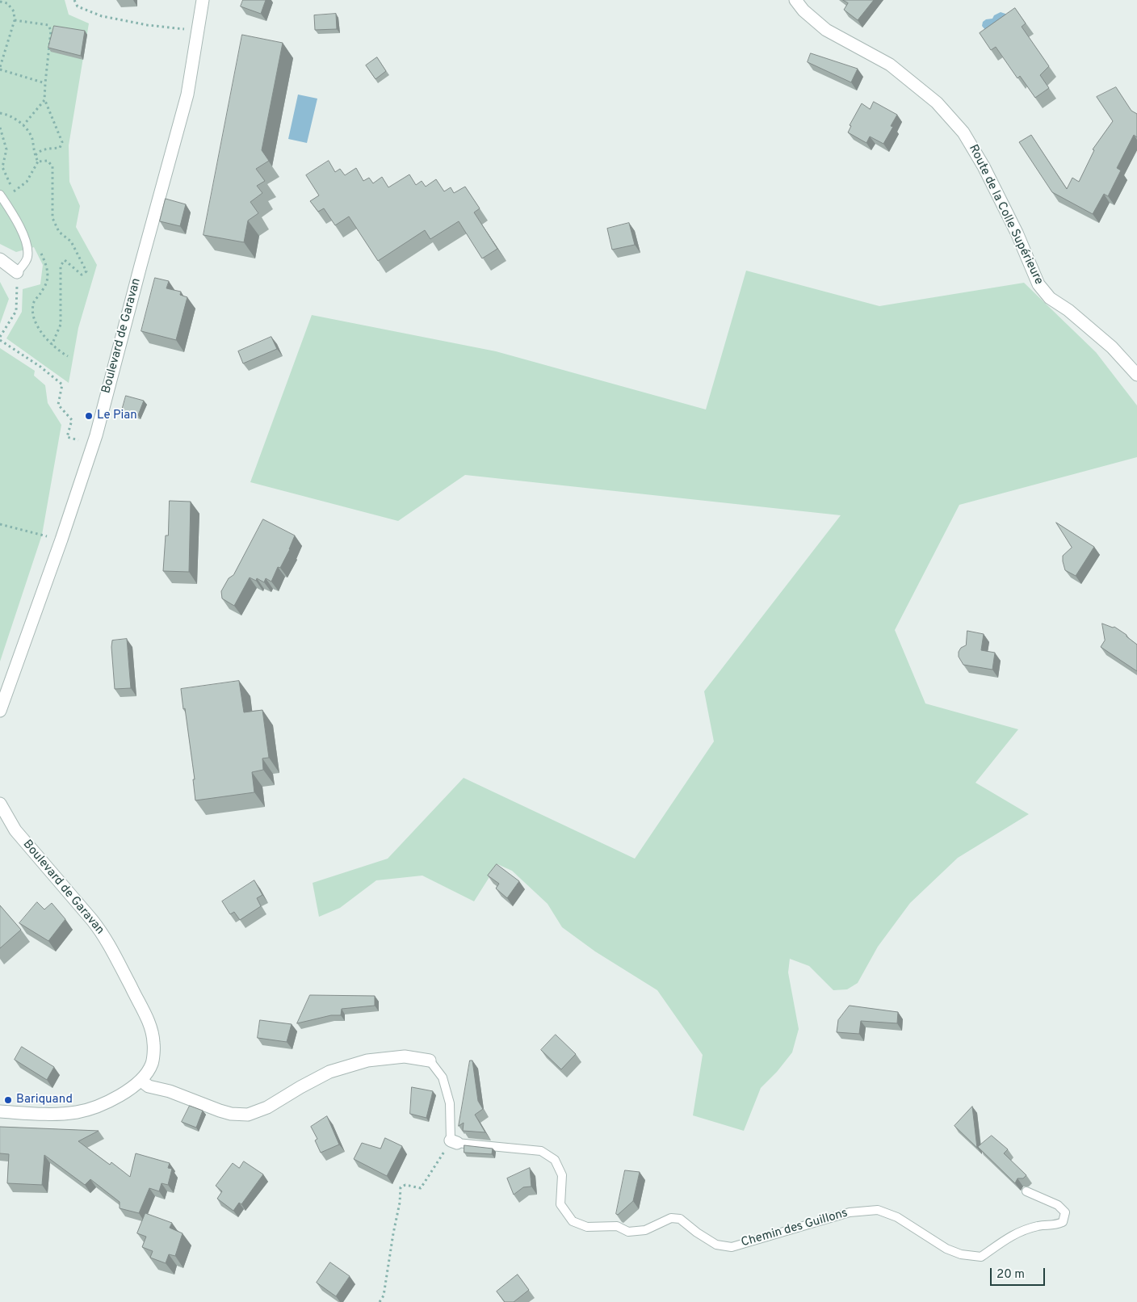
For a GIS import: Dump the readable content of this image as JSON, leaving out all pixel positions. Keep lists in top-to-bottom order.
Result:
{
  "streets": {
    "street": ["Route de la Colle Supérieure", "Boulevard de Garavan", "Chemin des Guillons"]
  },
  "crossings": [
    ["Boulevard de Garavan", "Chemin des Guillons"]
  ],
  "places": ["Le Pian", "Bariquand"],
  "scale_bar": "20 m"
}
